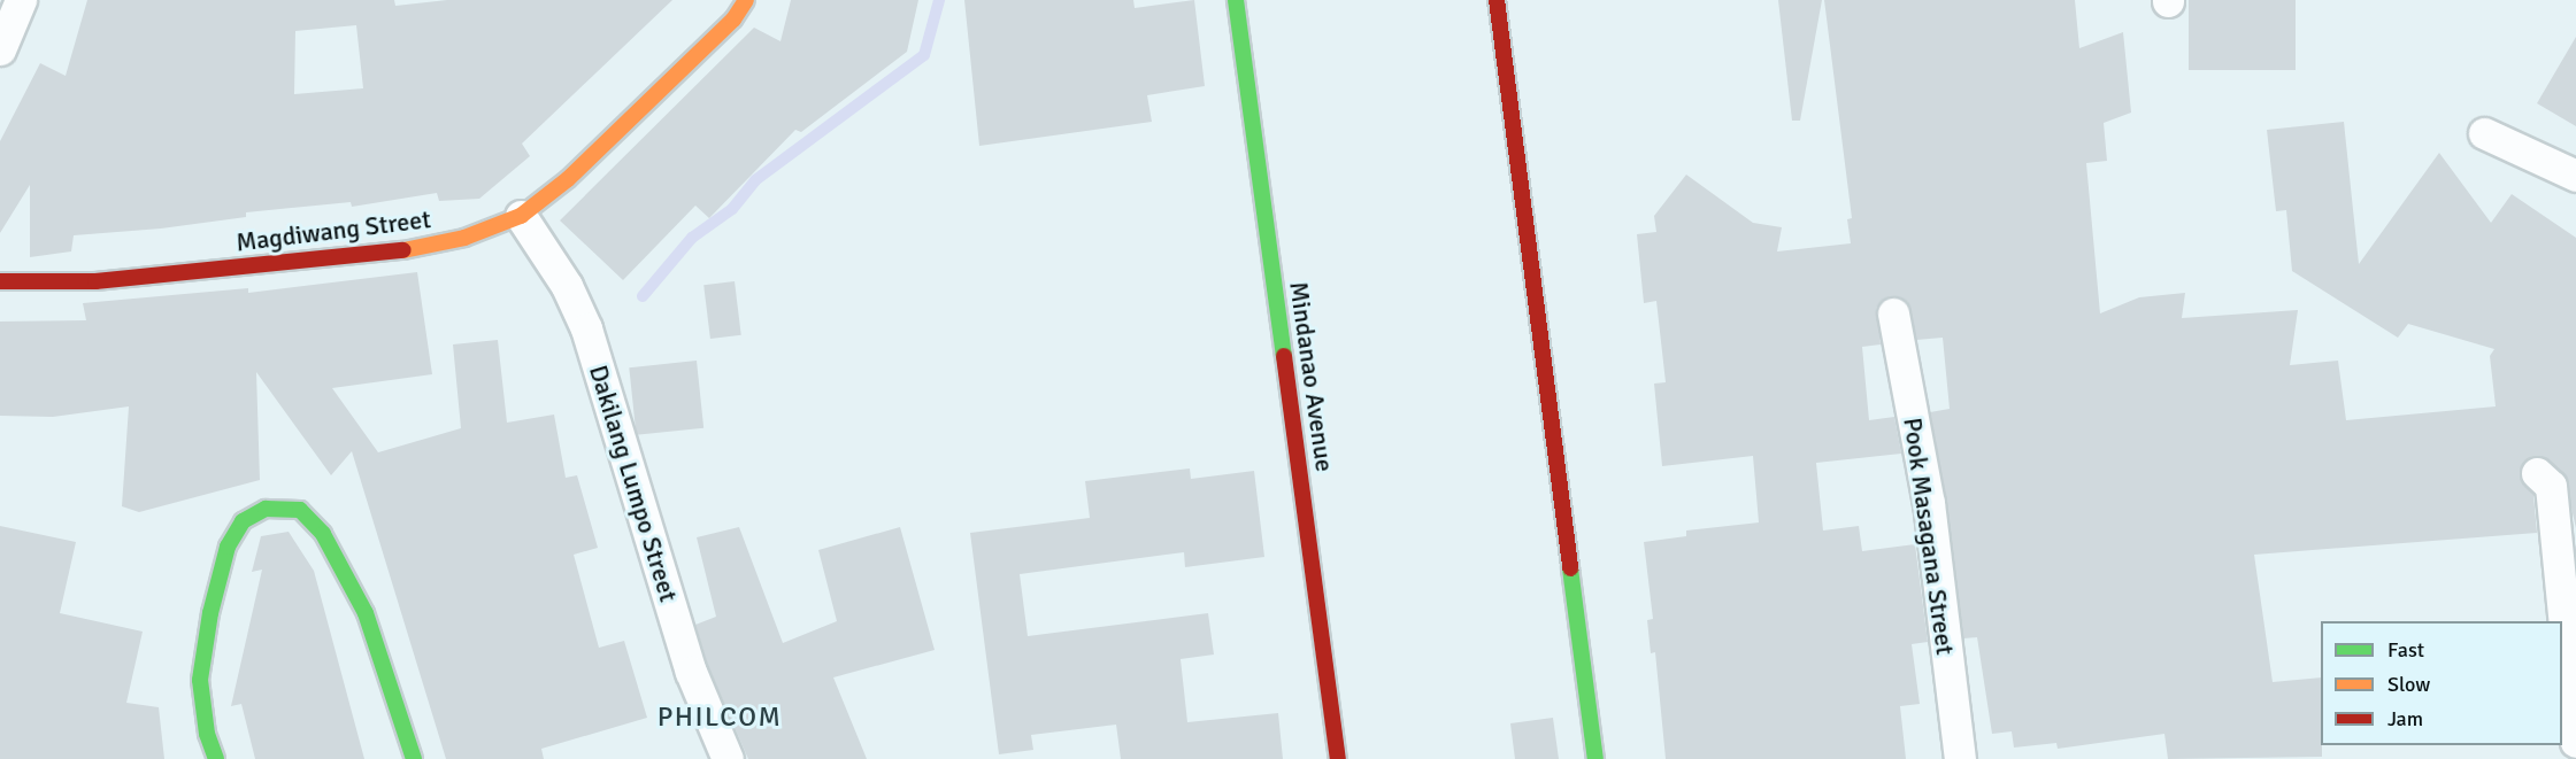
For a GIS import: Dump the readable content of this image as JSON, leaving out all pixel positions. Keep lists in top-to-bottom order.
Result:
{
  "streets": {
    "main road": ["Magdiwang Street", "Mindanao Avenue"],
    "street": ["Dakilang Lumpo Street", "Pook Masagana Street"]
  },
  "crossings": [
    ["Magdiwang Street", "Dakilang Lumpo Street"]
  ],
  "districts": ["PHILCOM"],
  "legend": ["Fast", "Slow", "Jam"]
}
